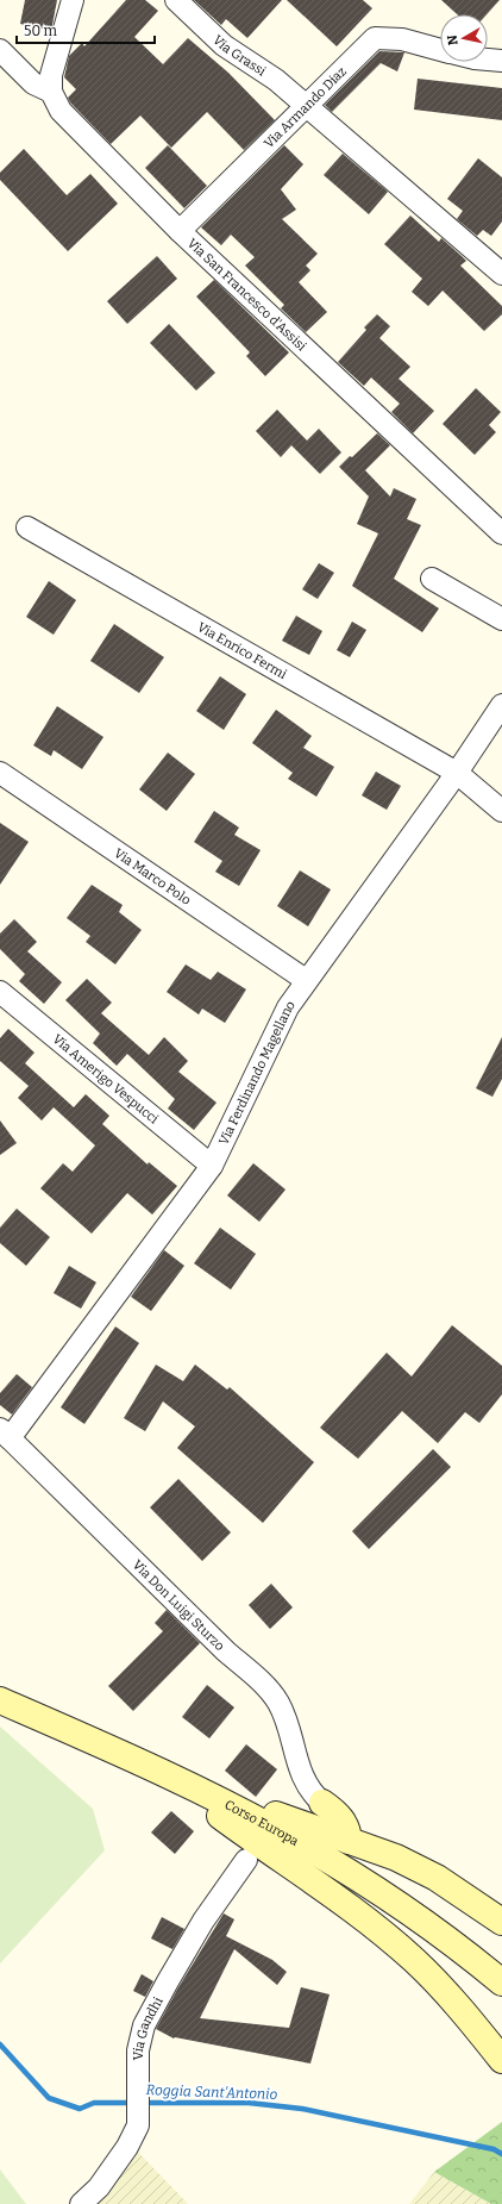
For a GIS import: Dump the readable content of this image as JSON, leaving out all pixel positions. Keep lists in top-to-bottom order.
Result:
{
  "streets": {
    "main road": ["Corso Europa"],
    "street": [
      "Via Grassi",
      "Via Armando Diaz",
      "Via San Francesco d'Assisi",
      "Via Enrico Fermi",
      "Via Marco Polo",
      "Via Ferdinando Magellano",
      "Via Amerigo Vespucci",
      "Via Don Luigi Sturzo",
      "Via Gandhi"
    ]
  },
  "crossings": [
    ["Via Grassi", "Via Armando Diaz"],
    ["Via Armando Diaz", "Via San Francesco d'Assisi"],
    ["Via Enrico Fermi", "Via Ferdinando Magellano"],
    ["Via Marco Polo", "Via Ferdinando Magellano"],
    ["Via Ferdinando Magellano", "Via Amerigo Vespucci"],
    ["Via Ferdinando Magellano", "Via Don Luigi Sturzo"]
  ],
  "water": ["Roggia Sant'Antonio"],
  "scale_bar": "50 m",
  "north": "left"
}
